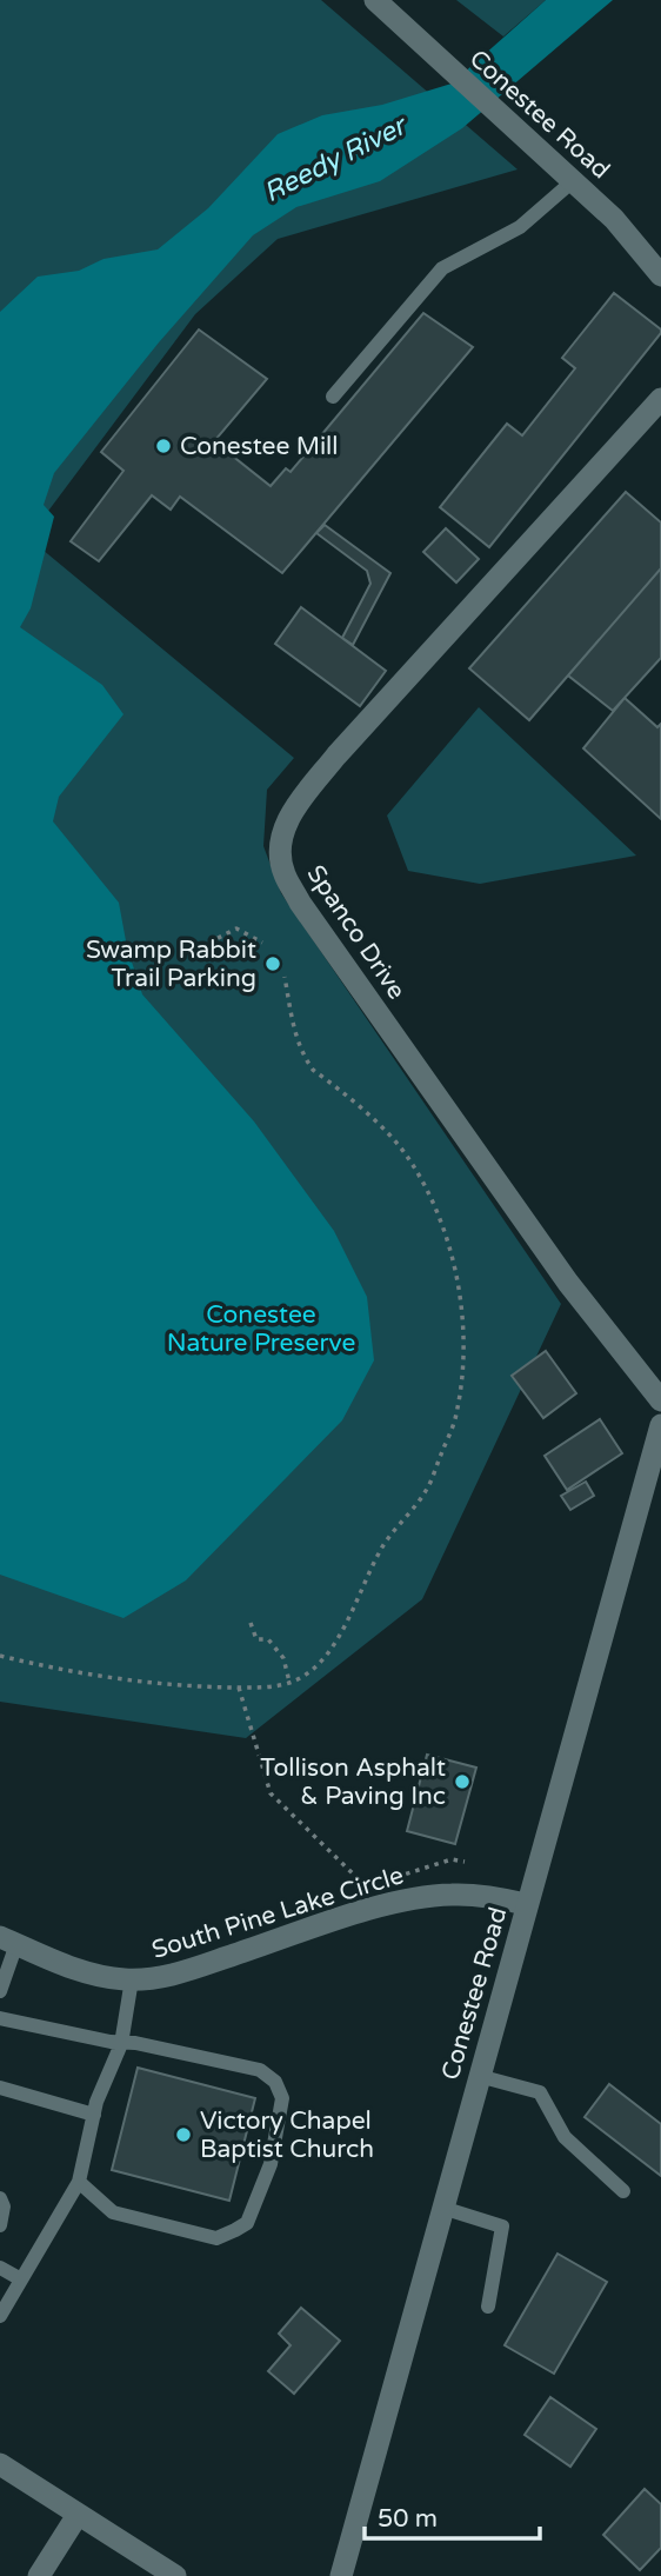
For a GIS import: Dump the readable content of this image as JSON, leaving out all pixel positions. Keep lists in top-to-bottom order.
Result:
{
  "streets": {
    "street": ["Conestee Road", "Spanco Drive", "South Pine Lake Circle"]
  },
  "crossings": [
    ["Conestee Road", "South Pine Lake Circle"]
  ],
  "water": ["Reedy River"],
  "parks": ["Conestee Nature Preserve"],
  "places": [
    "Conestee Mill",
    "Swamp Rabbit Trail Parking",
    "Tollison Asphalt & Paving Inc",
    "Victory Chapel Baptist Church"
  ],
  "scale_bar": "50 m"
}
